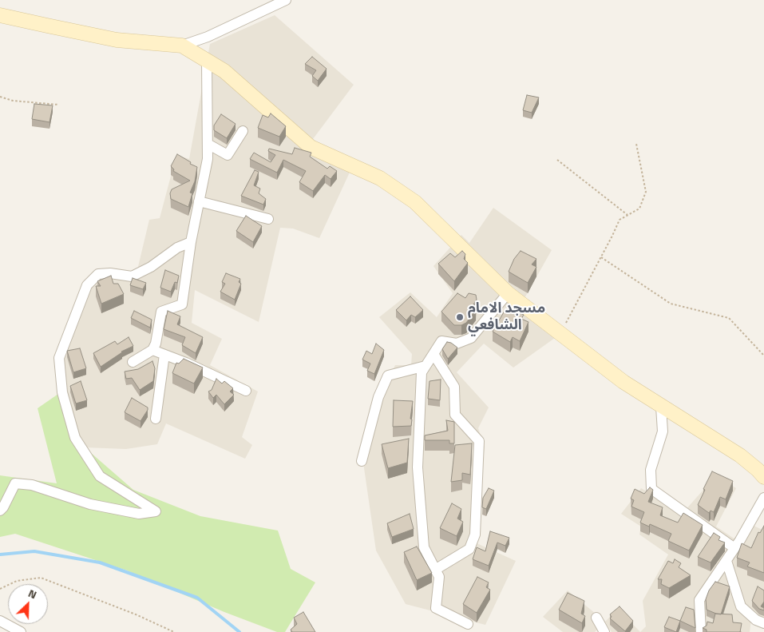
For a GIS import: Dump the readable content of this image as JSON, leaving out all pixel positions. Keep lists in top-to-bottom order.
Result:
{
  "places": ["مسجد الامام الشافعي"],
  "north": "top right"
}
